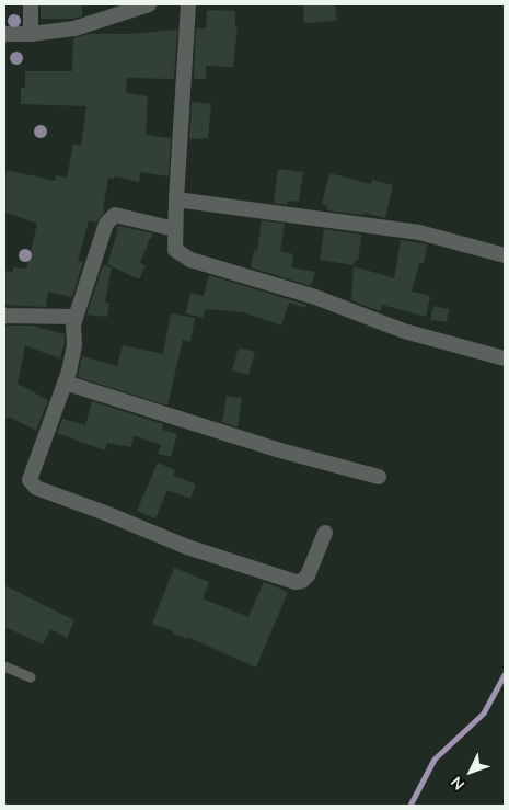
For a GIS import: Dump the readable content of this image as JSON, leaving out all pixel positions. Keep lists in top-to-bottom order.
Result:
{
  "north": "bottom left"
}
